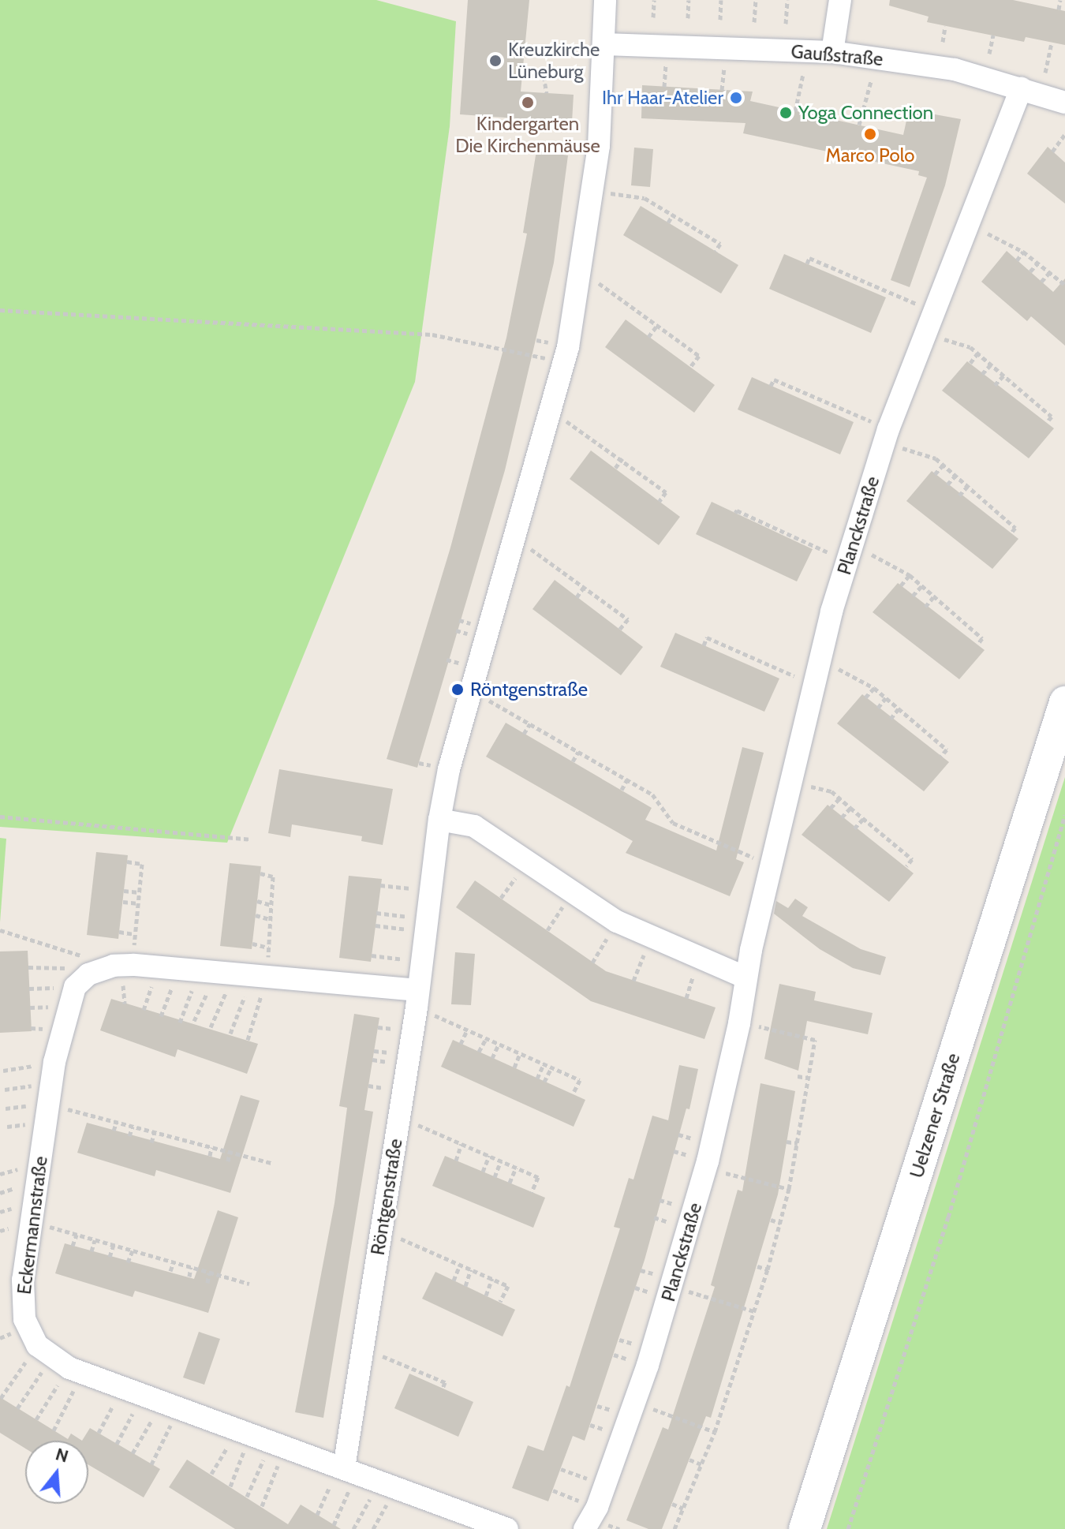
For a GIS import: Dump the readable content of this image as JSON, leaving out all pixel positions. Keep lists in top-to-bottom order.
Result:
{
  "streets": {
    "main road": ["Uelzener Straße"],
    "street": [
      "Gaußstraße",
      "Planckstraße",
      "Röntgenstraße",
      "Eckermannstraße"
    ]
  },
  "crossings": [
    ["Gaußstraße", "Planckstraße"],
    ["Gaußstraße", "Röntgenstraße"],
    ["Röntgenstraße", "Eckermannstraße"]
  ],
  "places": [
    "Kreuzkirche Lüneburg",
    "Ihr Haar-Atelier",
    "Kindergarten Die Kirchenmäuse",
    "Yoga Connection",
    "Marco Polo",
    "Röntgenstraße"
  ],
  "north": "top"
}
